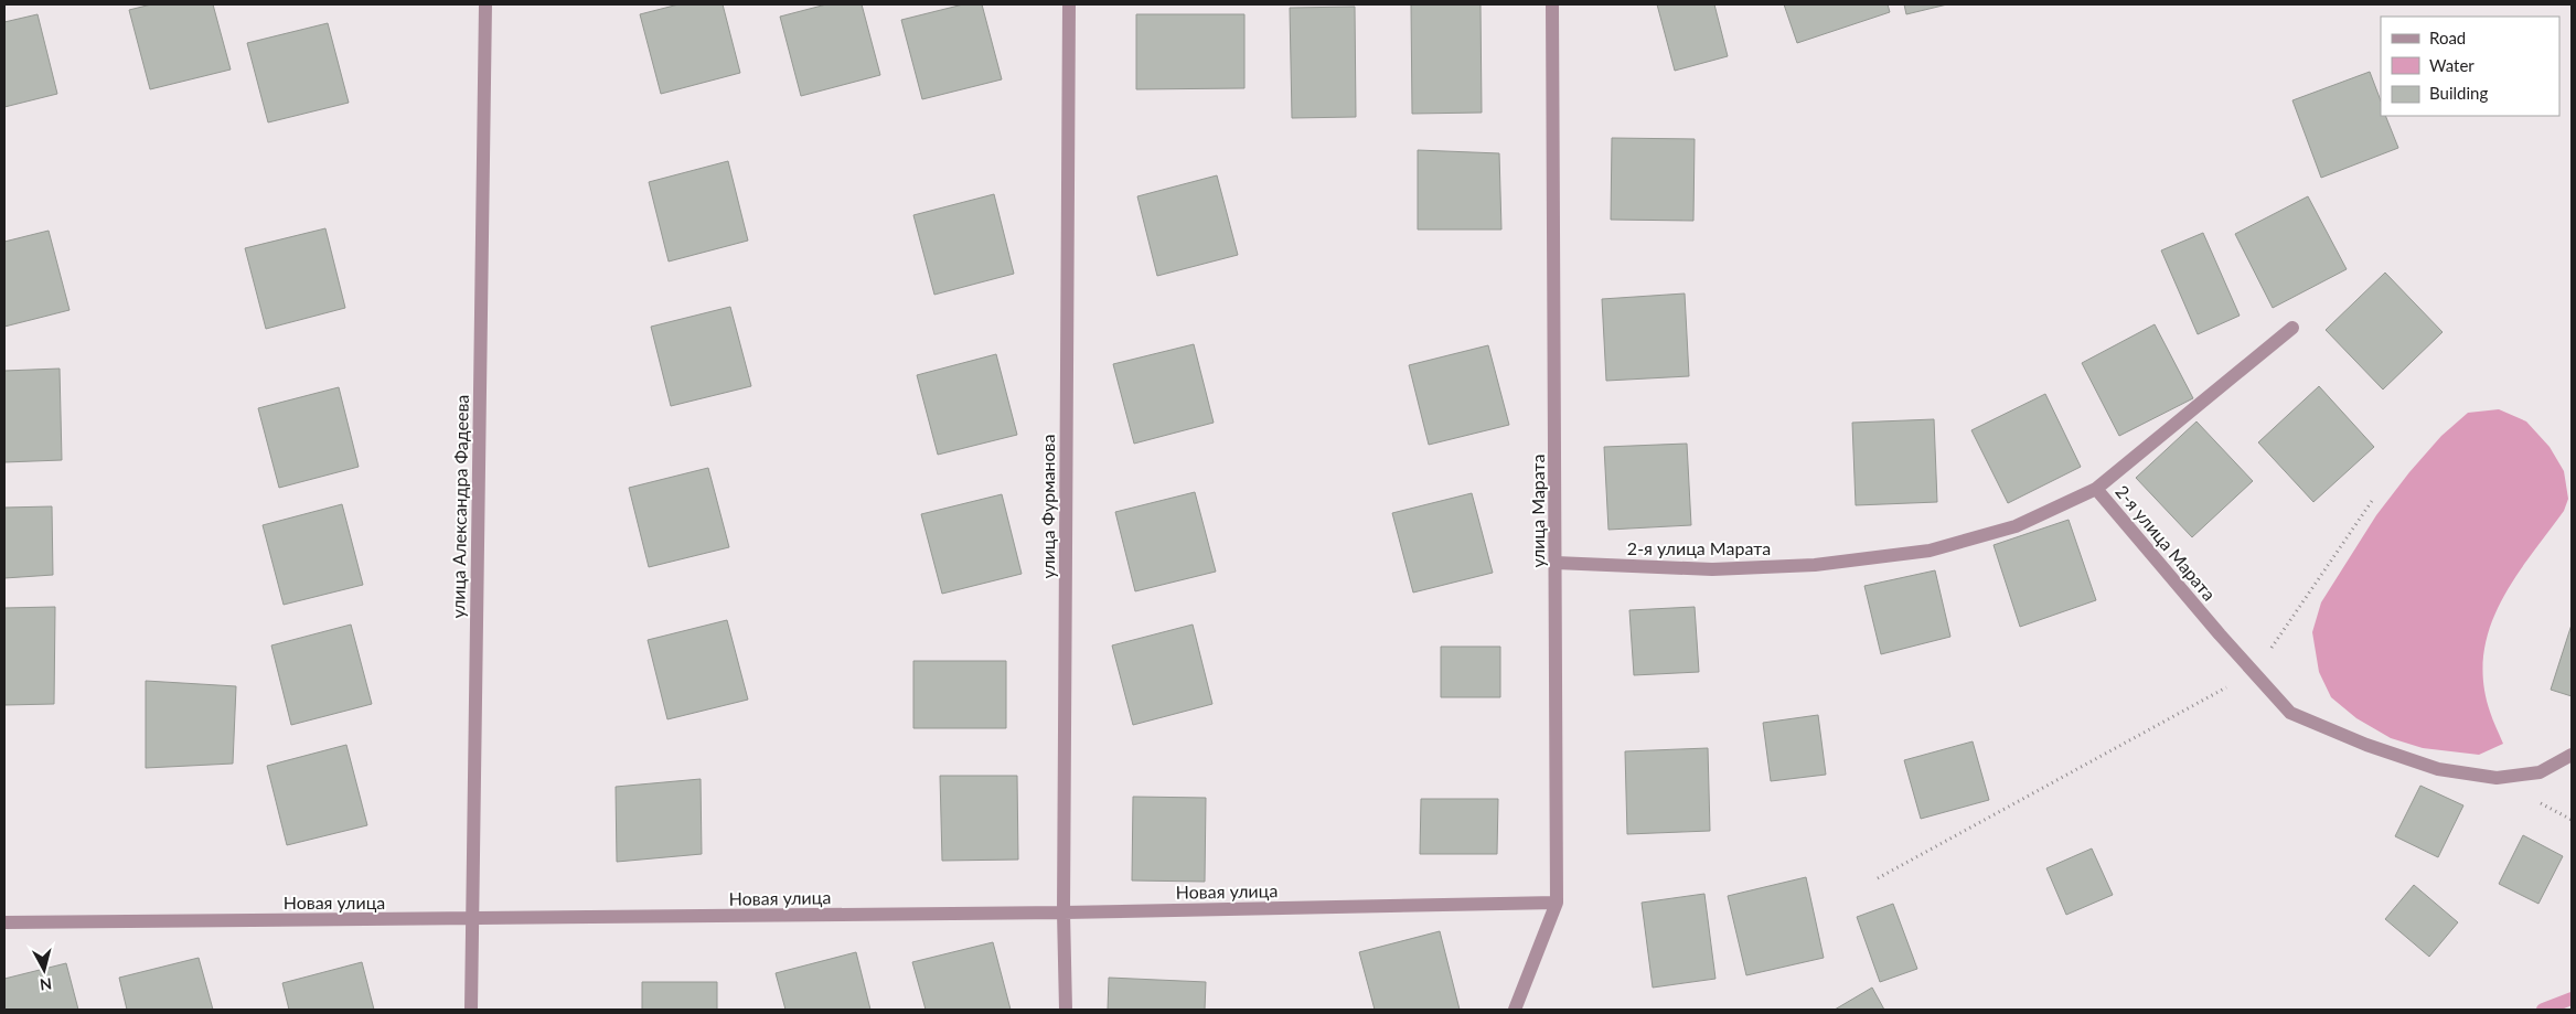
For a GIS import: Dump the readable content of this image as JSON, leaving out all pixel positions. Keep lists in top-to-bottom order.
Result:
{
  "streets": {
    "street": [
      "улица Александра Фадеева",
      "улица Фурманова",
      "улица Марата",
      "2-я улица Марата",
      "Новая улица"
    ]
  },
  "crossings": [
    ["улица Александра Фадеева", "Новая улица"],
    ["улица Фурманова", "Новая улица"],
    ["улица Марата", "2-я улица Марата"],
    ["улица Марата", "Новая улица"]
  ],
  "legend": ["Road", "Water", "Building"],
  "north": "bottom"
}
